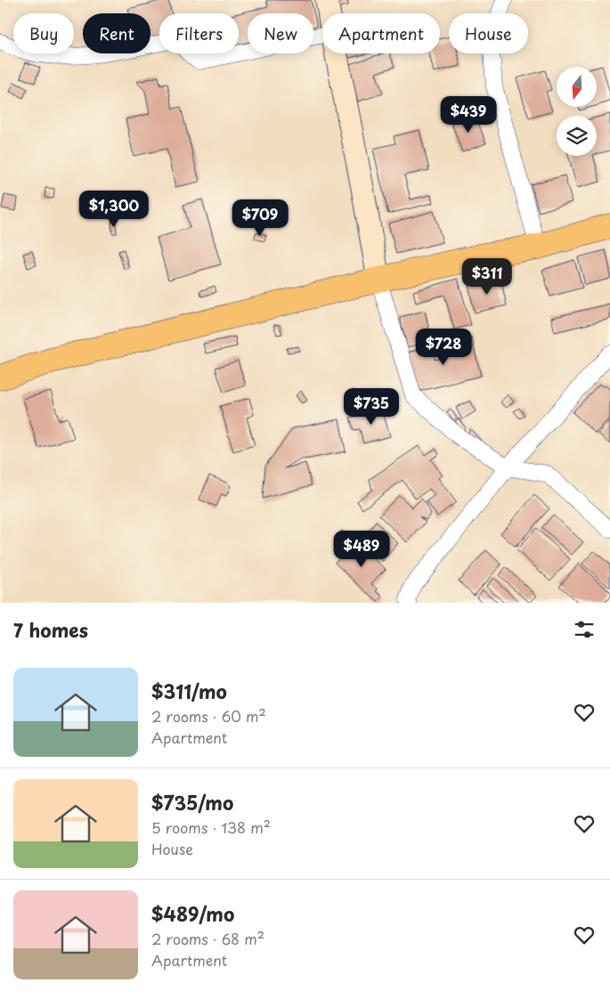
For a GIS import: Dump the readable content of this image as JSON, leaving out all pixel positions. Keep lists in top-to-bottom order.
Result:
{
  "north": "bottom",
  "page": {
    "chip": [
      "Buy",
      "Rent",
      "Filters",
      "New",
      "Apartment",
      "House"
    ],
    "price": [
      "$439",
      "$1,300",
      "$709",
      "$311",
      "$728",
      "$735",
      "$489"
    ],
    "heading": "7 homes",
    "list": [
      {
        "name": "$311/mo",
        "note": "2 rooms · 60 m² · Apartment"
      },
      {
        "name": "$735/mo",
        "note": "5 rooms · 138 m² · House"
      },
      {
        "name": "$489/mo",
        "note": "2 rooms · 68 m² · Apartment"
      }
    ]
  }
}
